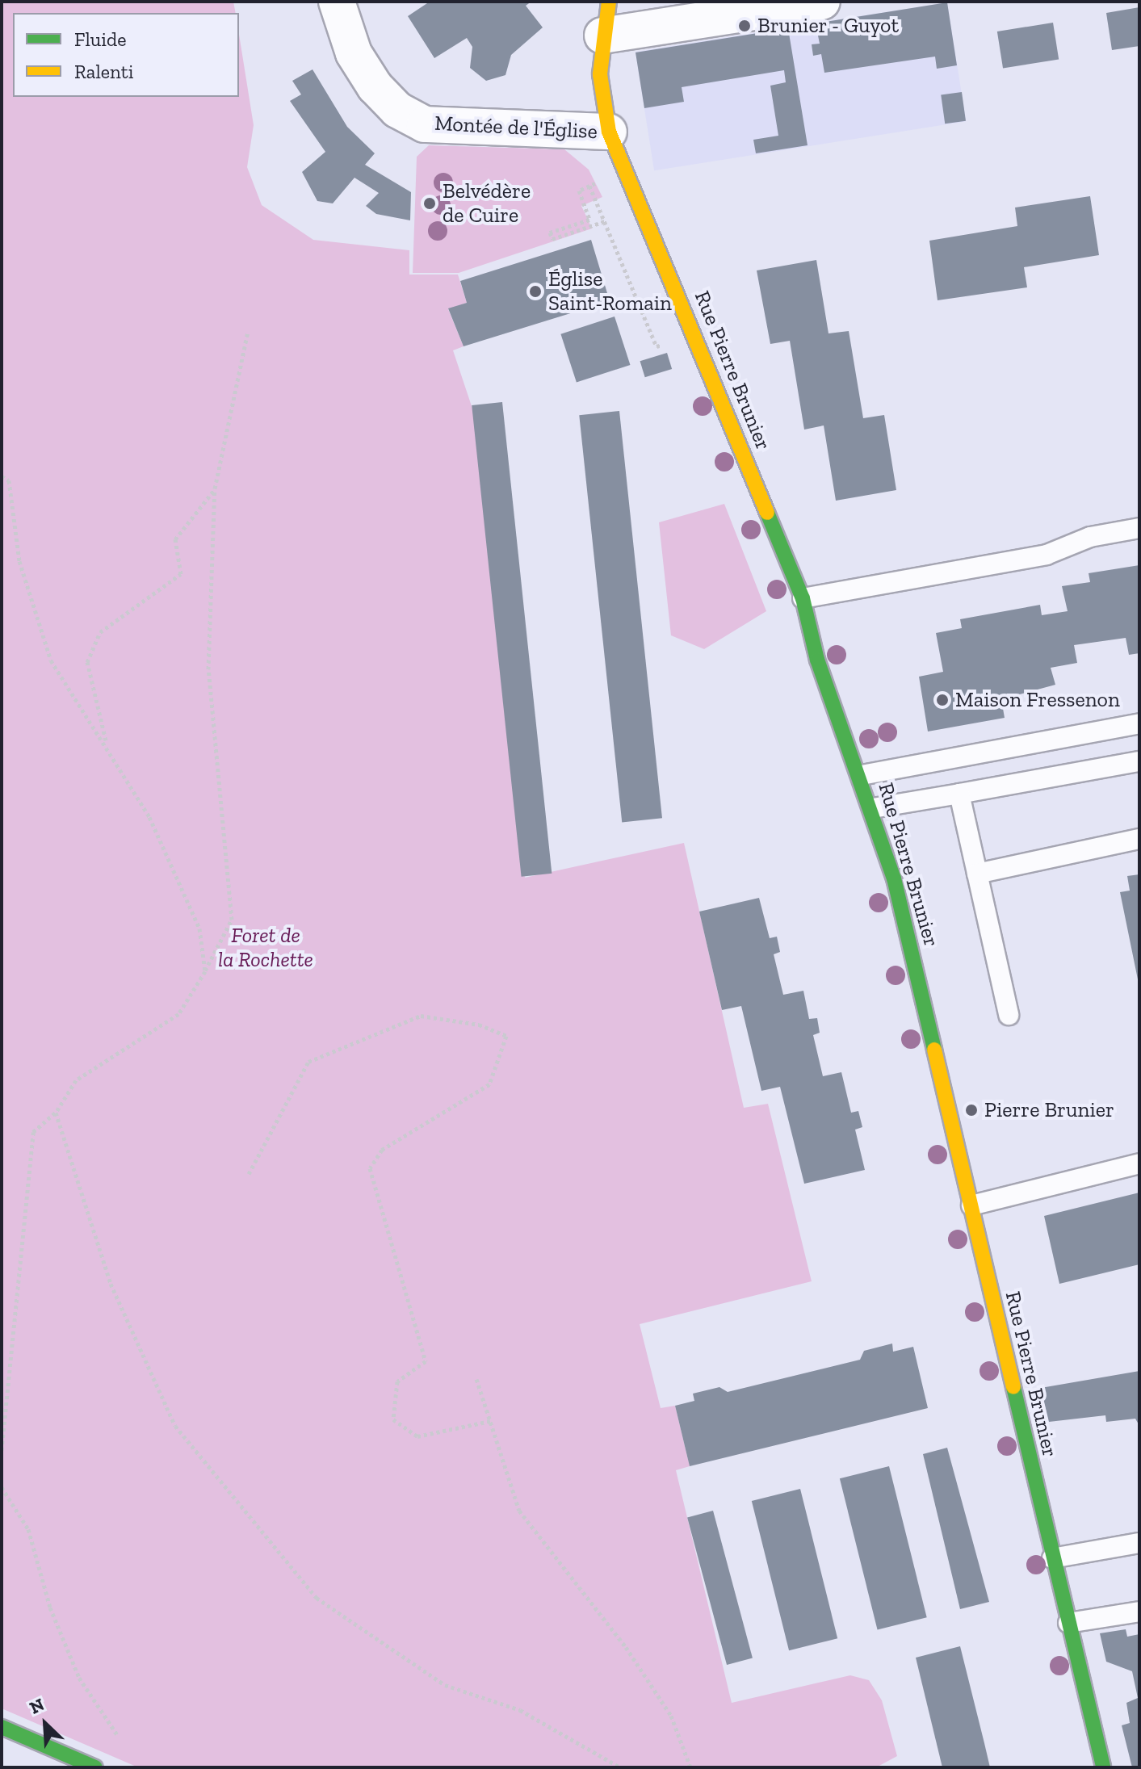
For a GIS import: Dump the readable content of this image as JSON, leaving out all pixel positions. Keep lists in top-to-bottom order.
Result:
{
  "streets": {
    "street": ["Montée de l'Église", "Rue Pierre Brunier"]
  },
  "crossings": [
    ["Montée de l'Église", "Rue Pierre Brunier"]
  ],
  "parks": ["Foret de la Rochette"],
  "places": [
    "Brunier - Guyot",
    "Belvédère de Cuire",
    "Église Saint-Romain",
    "Maison Fressenon",
    "Pierre Brunier"
  ],
  "legend": ["Fluide", "Ralenti"],
  "north": "top left"
}
